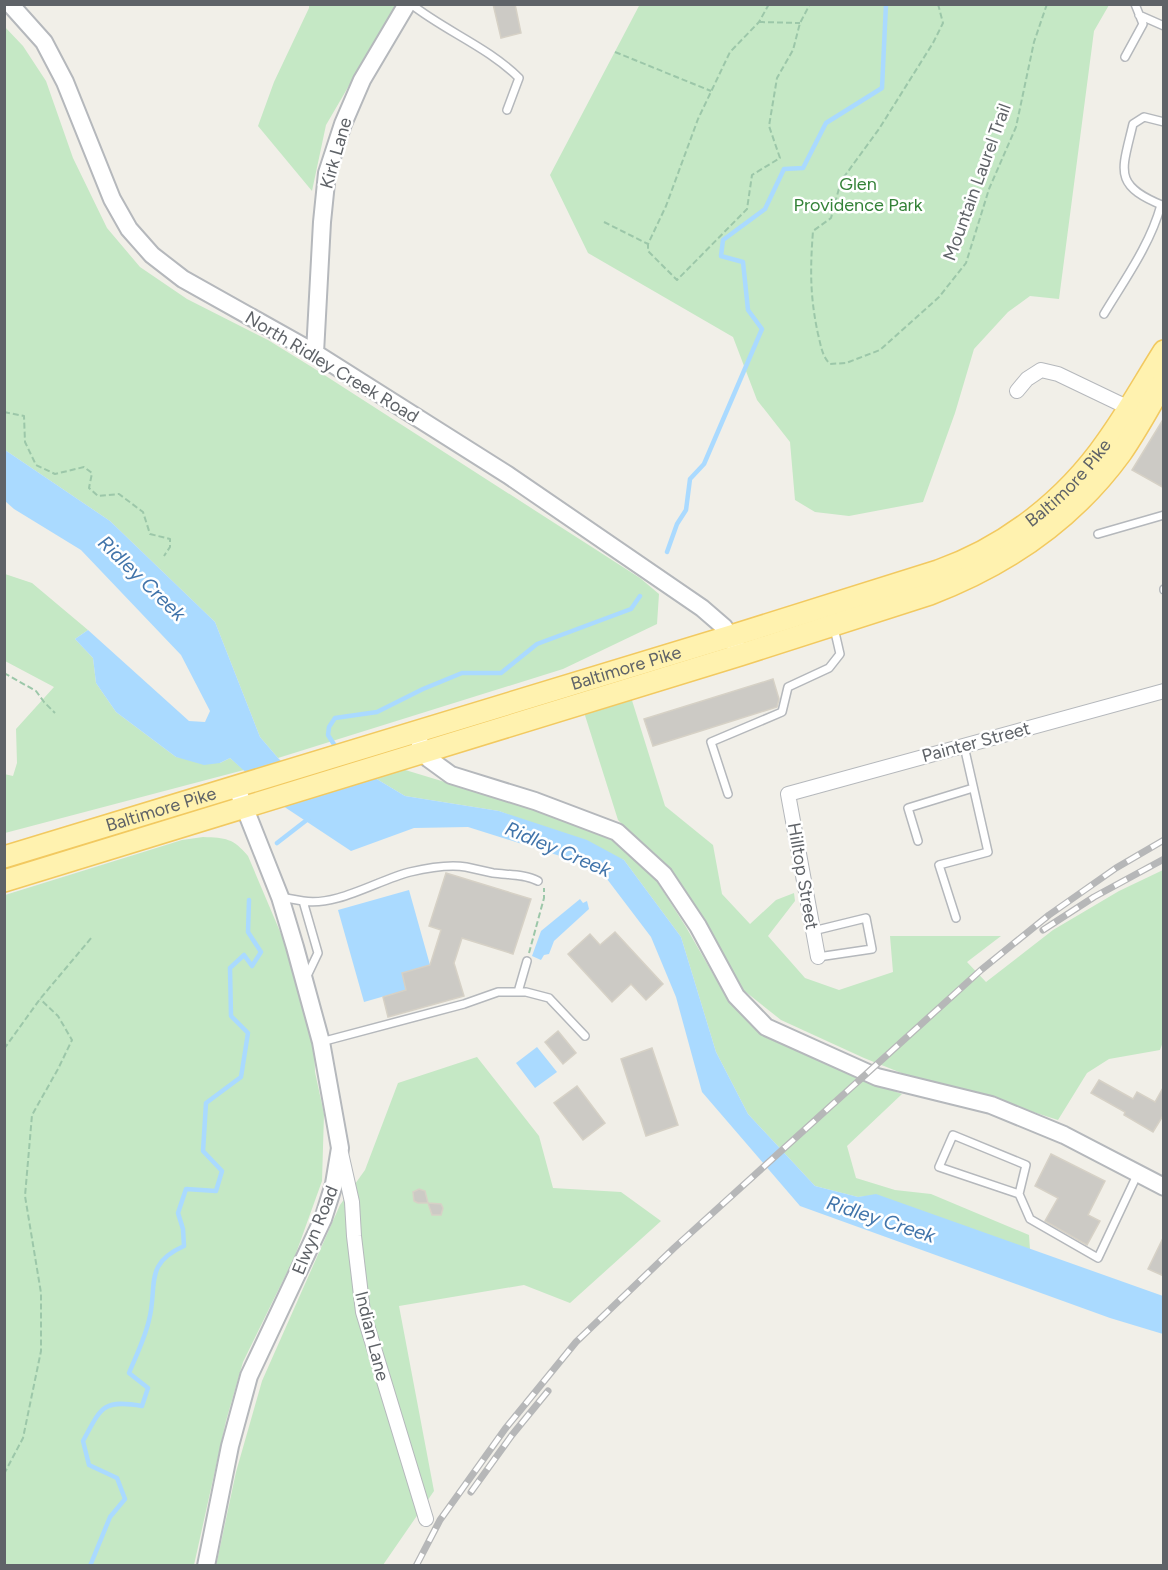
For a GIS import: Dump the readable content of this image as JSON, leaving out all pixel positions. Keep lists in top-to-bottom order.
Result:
{
  "streets": {
    "main road": ["Baltimore Pike"],
    "street": [
      "Kirk Lane",
      "North Ridley Creek Road",
      "Painter Street",
      "Hilltop Street",
      "Elwyn Road",
      "Indian Lane"
    ],
    "path": ["Mountain Laurel Trail"]
  },
  "crossings": [
    ["Kirk Lane", "North Ridley Creek Road"],
    ["North Ridley Creek Road", "Baltimore Pike"],
    ["Baltimore Pike", "Elwyn Road"],
    ["Painter Street", "Hilltop Street"],
    ["Elwyn Road", "Indian Lane"]
  ],
  "water": ["Ridley Creek"],
  "parks": ["Glen Providence Park"]
}
